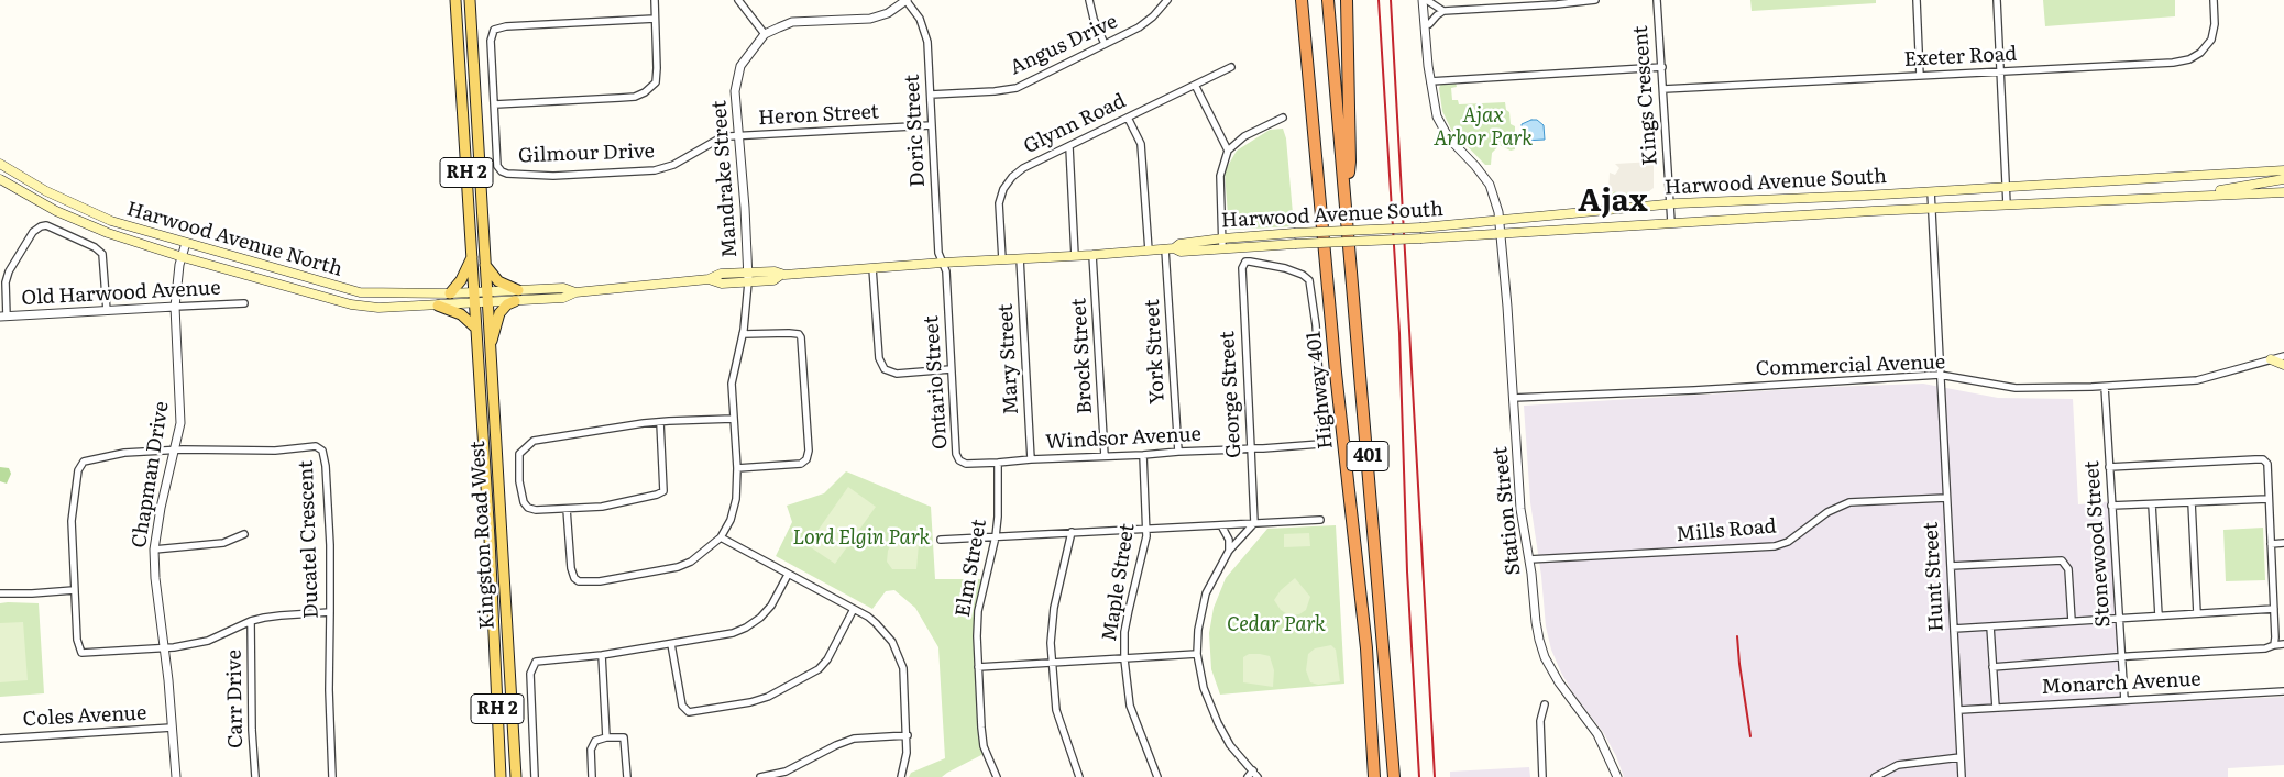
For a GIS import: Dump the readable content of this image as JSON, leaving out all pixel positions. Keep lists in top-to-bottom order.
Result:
{
  "streets": {
    "highway": ["Highway 401", "401"],
    "main road": [
      "RH 2",
      "Harwood Avenue South",
      "Harwood Avenue North",
      "Kingston Road West"
    ],
    "street": [
      "Angus Drive",
      "Exeter Road",
      "Kings Crescent",
      "Heron Street",
      "Glynn Road",
      "Doric Street",
      "Gilmour Drive",
      "Mandrake Street",
      "Old Harwood Avenue",
      "York Street",
      "Brock Street",
      "Mary Street",
      "Commercial Avenue",
      "Ontario Street",
      "George Street",
      "Windsor Avenue",
      "Chapman Drive",
      "Station Street",
      "Mills Road",
      "Ducatel Crescent",
      "Stonewood Street",
      "Elm Street",
      "Hunt Street",
      "Maple Street",
      "Monarch Avenue",
      "Carr Drive",
      "Coles Avenue"
    ]
  },
  "crossings": [
    ["Angus Drive", "Doric Street"],
    ["Exeter Road", "Kings Crescent"],
    ["Kings Crescent", "Harwood Avenue South"],
    ["Heron Street", "Doric Street"],
    ["Heron Street", "Gilmour Drive"],
    ["Heron Street", "Mandrake Street"],
    ["Glynn Road", "Harwood Avenue South"],
    ["Doric Street", "Mandrake Street"],
    ["Doric Street", "Harwood Avenue South"],
    ["Doric Street", "Ontario Street"],
    ["Gilmour Drive", "Mandrake Street"],
    ["RH 2", "Harwood Avenue South"],
    ["RH 2", "Harwood Avenue North"],
    ["RH 2", "Kingston Road West"],
    ["Mandrake Street", "Harwood Avenue South"],
    ["Harwood Avenue South", "Harwood Avenue North"],
    ["Harwood Avenue South", "York Street"],
    ["Harwood Avenue South", "Brock Street"],
    ["Harwood Avenue South", "Mary Street"],
    ["Harwood Avenue South", "Ontario Street"],
    ["Harwood Avenue South", "Station Street"],
    ["Harwood Avenue South", "Kingston Road West"],
    ["Harwood Avenue South", "Hunt Street"],
    ["Harwood Avenue North", "Chapman Drive"],
    ["Harwood Avenue North", "Kingston Road West"],
    ["Old Harwood Avenue", "Chapman Drive"],
    ["York Street", "Windsor Avenue"],
    ["Brock Street", "Windsor Avenue"],
    ["Mary Street", "Windsor Avenue"],
    ["Commercial Avenue", "Station Street"],
    ["Commercial Avenue", "Stonewood Street"],
    ["Commercial Avenue", "Hunt Street"],
    ["Ontario Street", "Windsor Avenue"],
    ["Ontario Street", "Elm Street"],
    ["George Street", "Windsor Avenue"],
    ["Windsor Avenue", "Elm Street"],
    ["Windsor Avenue", "Maple Street"],
    ["Chapman Drive", "Ducatel Crescent"],
    ["Chapman Drive", "Coles Avenue"],
    ["Station Street", "Mills Road"],
    ["Mills Road", "Hunt Street"],
    ["Stonewood Street", "Monarch Avenue"],
    ["Hunt Street", "Monarch Avenue"]
  ],
  "districts": ["Ajax"],
  "parks": ["Ajax Arbor Park", "Lord Elgin Park", "Cedar Park"]
}
